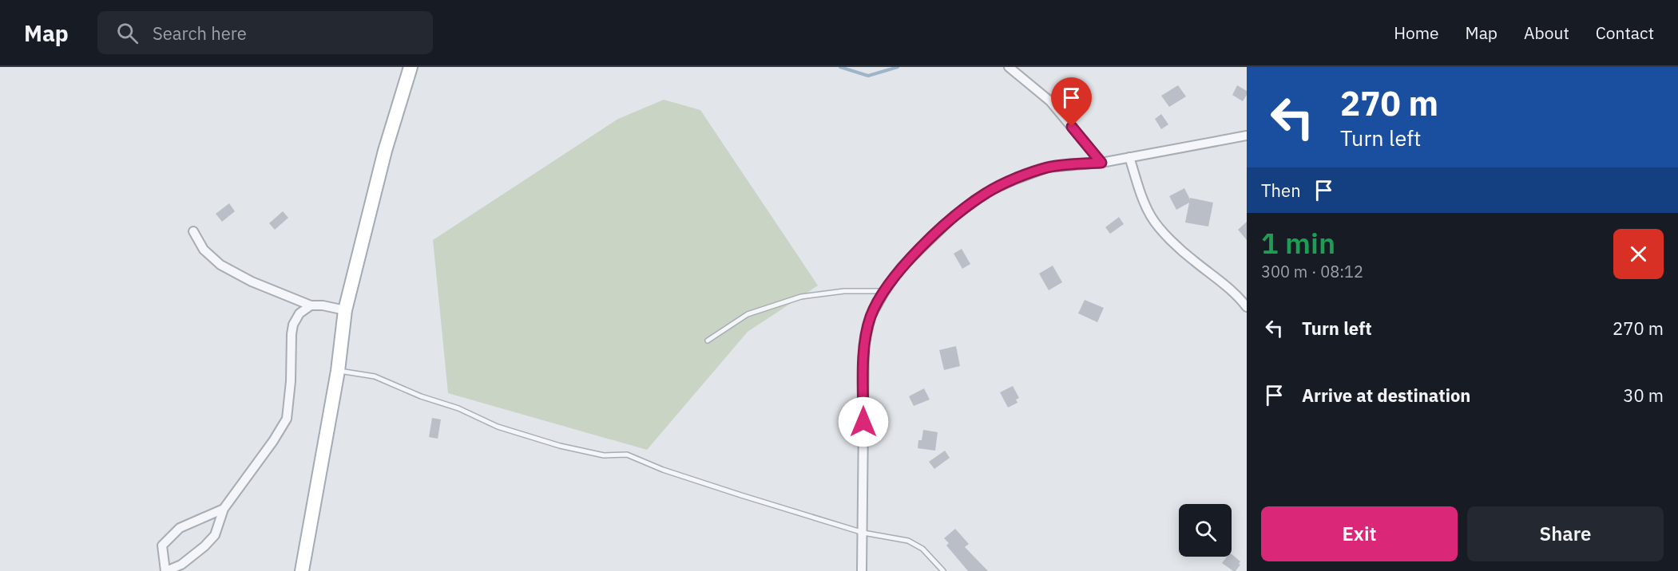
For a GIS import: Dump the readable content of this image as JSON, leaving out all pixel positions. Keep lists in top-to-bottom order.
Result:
{
  "page": {
    "header": "Map",
    "search": "Search here",
    "nav": [
      "Home",
      "Map",
      "About",
      "Contact"
    ],
    "turn": ["270 m", "Turn left"],
    "then": "Then",
    "heading": ["1 min", "300 m · 08:12"],
    "list": [
      {
        "name": "Turn left",
        "value": "270 m"
      },
      {
        "name": "Arrive at destination",
        "value": "30 m"
      }
    ],
    "buttons": ["Exit", "Share"]
  }
}
